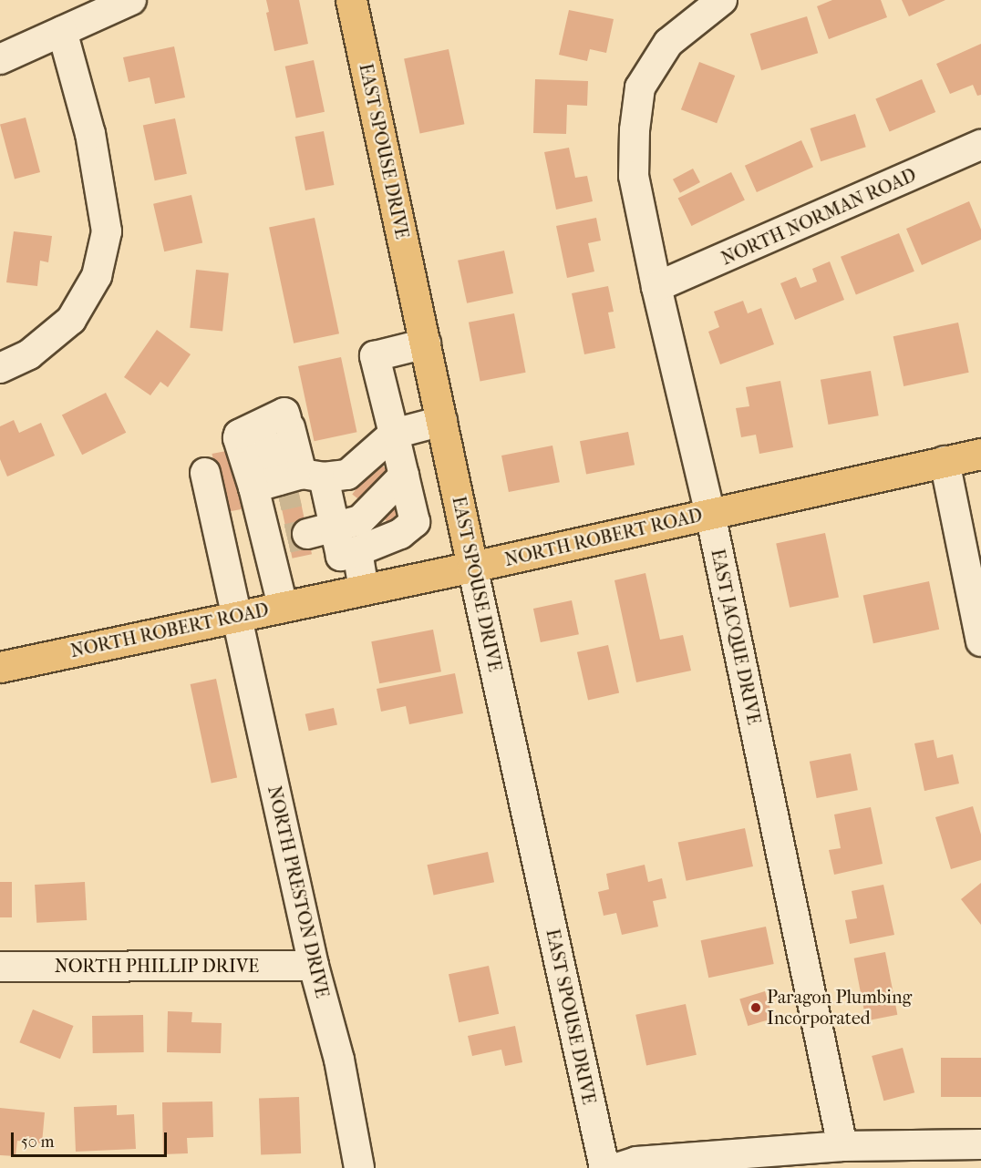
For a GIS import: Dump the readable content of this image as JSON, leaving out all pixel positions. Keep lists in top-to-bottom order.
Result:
{
  "streets": {
    "main road": ["EAST SPOUSE DRIVE", "NORTH ROBERT ROAD"],
    "street": [
      "NORTH NORMAN ROAD",
      "EAST JACQUE DRIVE",
      "NORTH PRESTON DRIVE",
      "NORTH PHILLIP DRIVE"
    ]
  },
  "crossings": [
    ["EAST SPOUSE DRIVE", "NORTH ROBERT ROAD"],
    ["NORTH NORMAN ROAD", "EAST JACQUE DRIVE"],
    ["NORTH ROBERT ROAD", "EAST JACQUE DRIVE"],
    ["NORTH ROBERT ROAD", "NORTH PRESTON DRIVE"],
    ["NORTH PRESTON DRIVE", "NORTH PHILLIP DRIVE"]
  ],
  "places": ["Paragon Plumbing Incorporated"],
  "scale_bar": "50 m"
}
